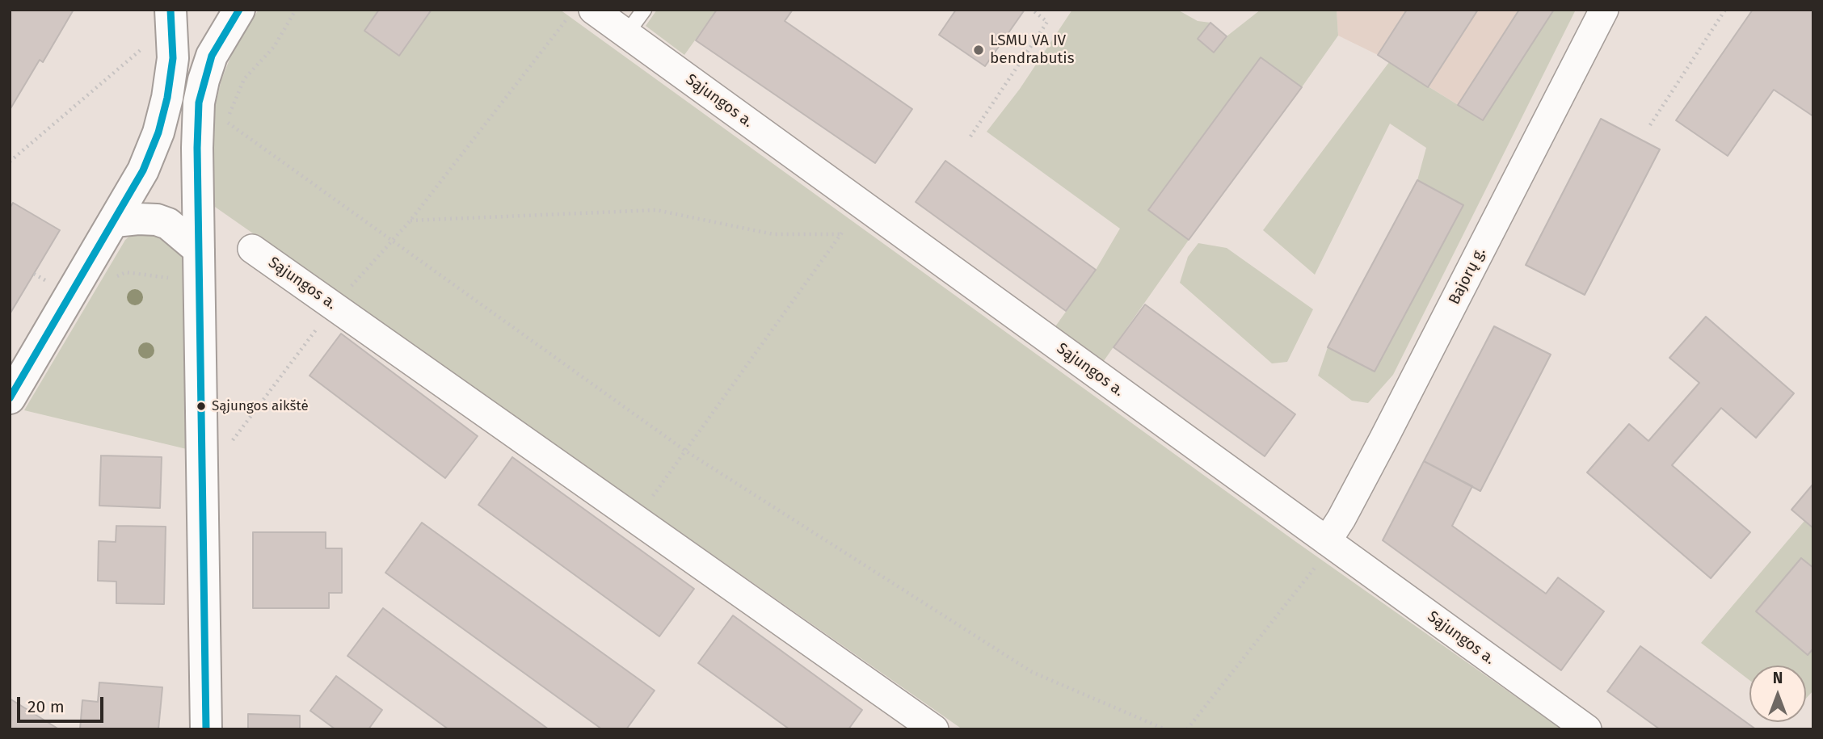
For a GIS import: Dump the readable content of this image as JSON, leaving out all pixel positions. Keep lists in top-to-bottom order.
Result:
{
  "streets": {
    "street": ["Sąjungos a.", "Bajorų g."]
  },
  "crossings": [
    ["Sąjungos a.", "Bajorų g."]
  ],
  "places": ["LSMU VA IV bendrabutis", "Sąjungos aikštė"],
  "scale_bar": "20 m",
  "north": "top"
}
